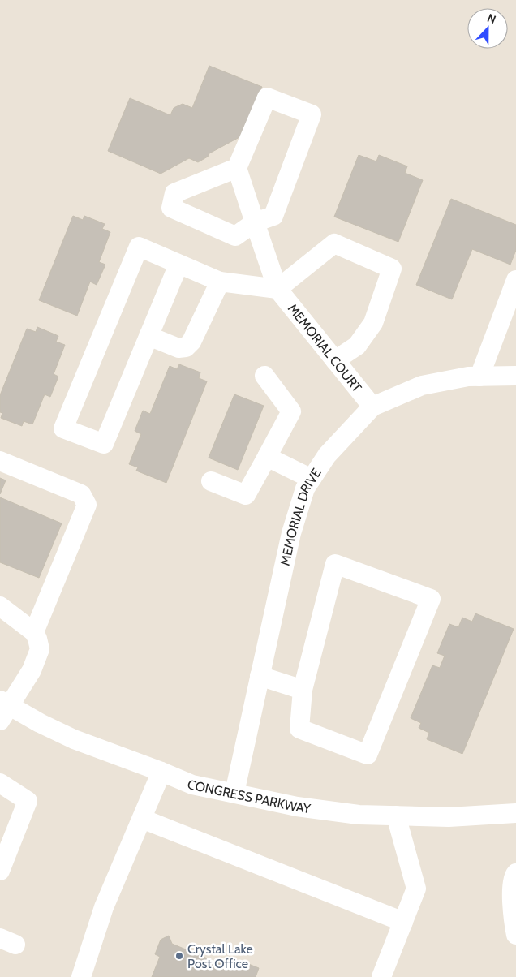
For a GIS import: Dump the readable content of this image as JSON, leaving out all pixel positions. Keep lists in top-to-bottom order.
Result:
{
  "streets": {
    "street": ["MEMORIAL COURT", "MEMORIAL DRIVE", "CONGRESS PARKWAY"]
  },
  "crossings": [
    ["MEMORIAL COURT", "MEMORIAL DRIVE"],
    ["MEMORIAL DRIVE", "CONGRESS PARKWAY"]
  ],
  "places": ["Crystal Lake Post Office"],
  "north": "top"
}
